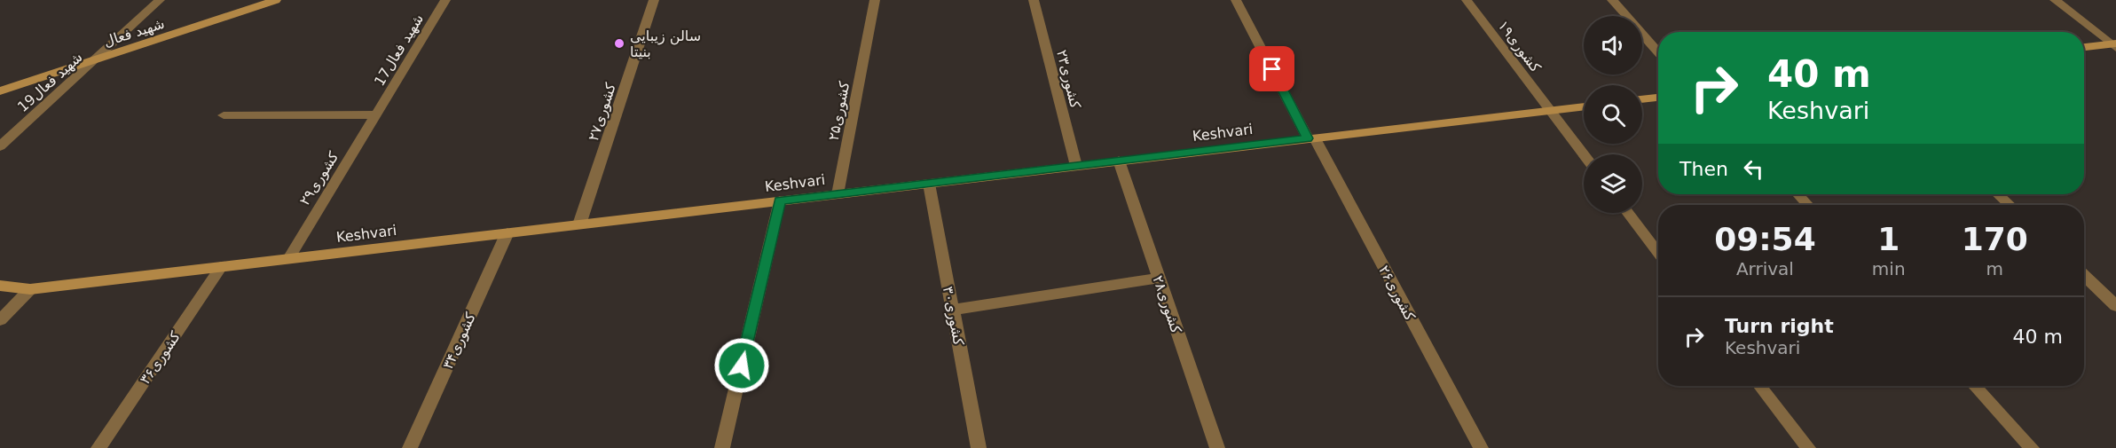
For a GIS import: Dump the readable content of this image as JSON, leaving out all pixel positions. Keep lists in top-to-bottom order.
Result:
{
  "streets": {
    "street": [
      "شهید فعال",
      "۱۹کشوری",
      "17شهید فعال",
      "کشوری۲۳",
      "19شهید فعال",
      "کشوری۲۵",
      "کشوری۲۷",
      "Keshvari",
      "کشوری۲۹",
      "کشوری۲۶",
      "کشوری۲۸",
      "کشوری۳۰",
      "کشوری۳۴",
      "کشوری۳۶"
    ]
  },
  "crossings": [
    ["شهید فعال", "19شهید فعال"],
    ["۱۹کشوری", "Keshvari"],
    ["17شهید فعال", "کشوری۲۹"],
    ["کشوری۲۳", "Keshvari"],
    ["کشوری۲۵", "Keshvari"],
    ["کشوری۲۷", "Keshvari"],
    ["Keshvari", "کشوری۲۹"],
    ["Keshvari", "کشوری۲۶"],
    ["Keshvari", "کشوری۲۸"],
    ["Keshvari", "کشوری۳۰"],
    ["Keshvari", "کشوری۳۴"],
    ["Keshvari", "کشوری۳۶"]
  ],
  "places": ["سالن زیبایی بنیتا"],
  "page": {
    "turn": ["40 m", "Keshvari"],
    "then": "Then",
    "eta": [
      "09:54",
      "Arrival",
      "1",
      "min",
      "170",
      "m"
    ],
    "list": [
      {
        "name": "Turn right",
        "note": "Keshvari",
        "value": "40 m"
      }
    ]
  }
}
